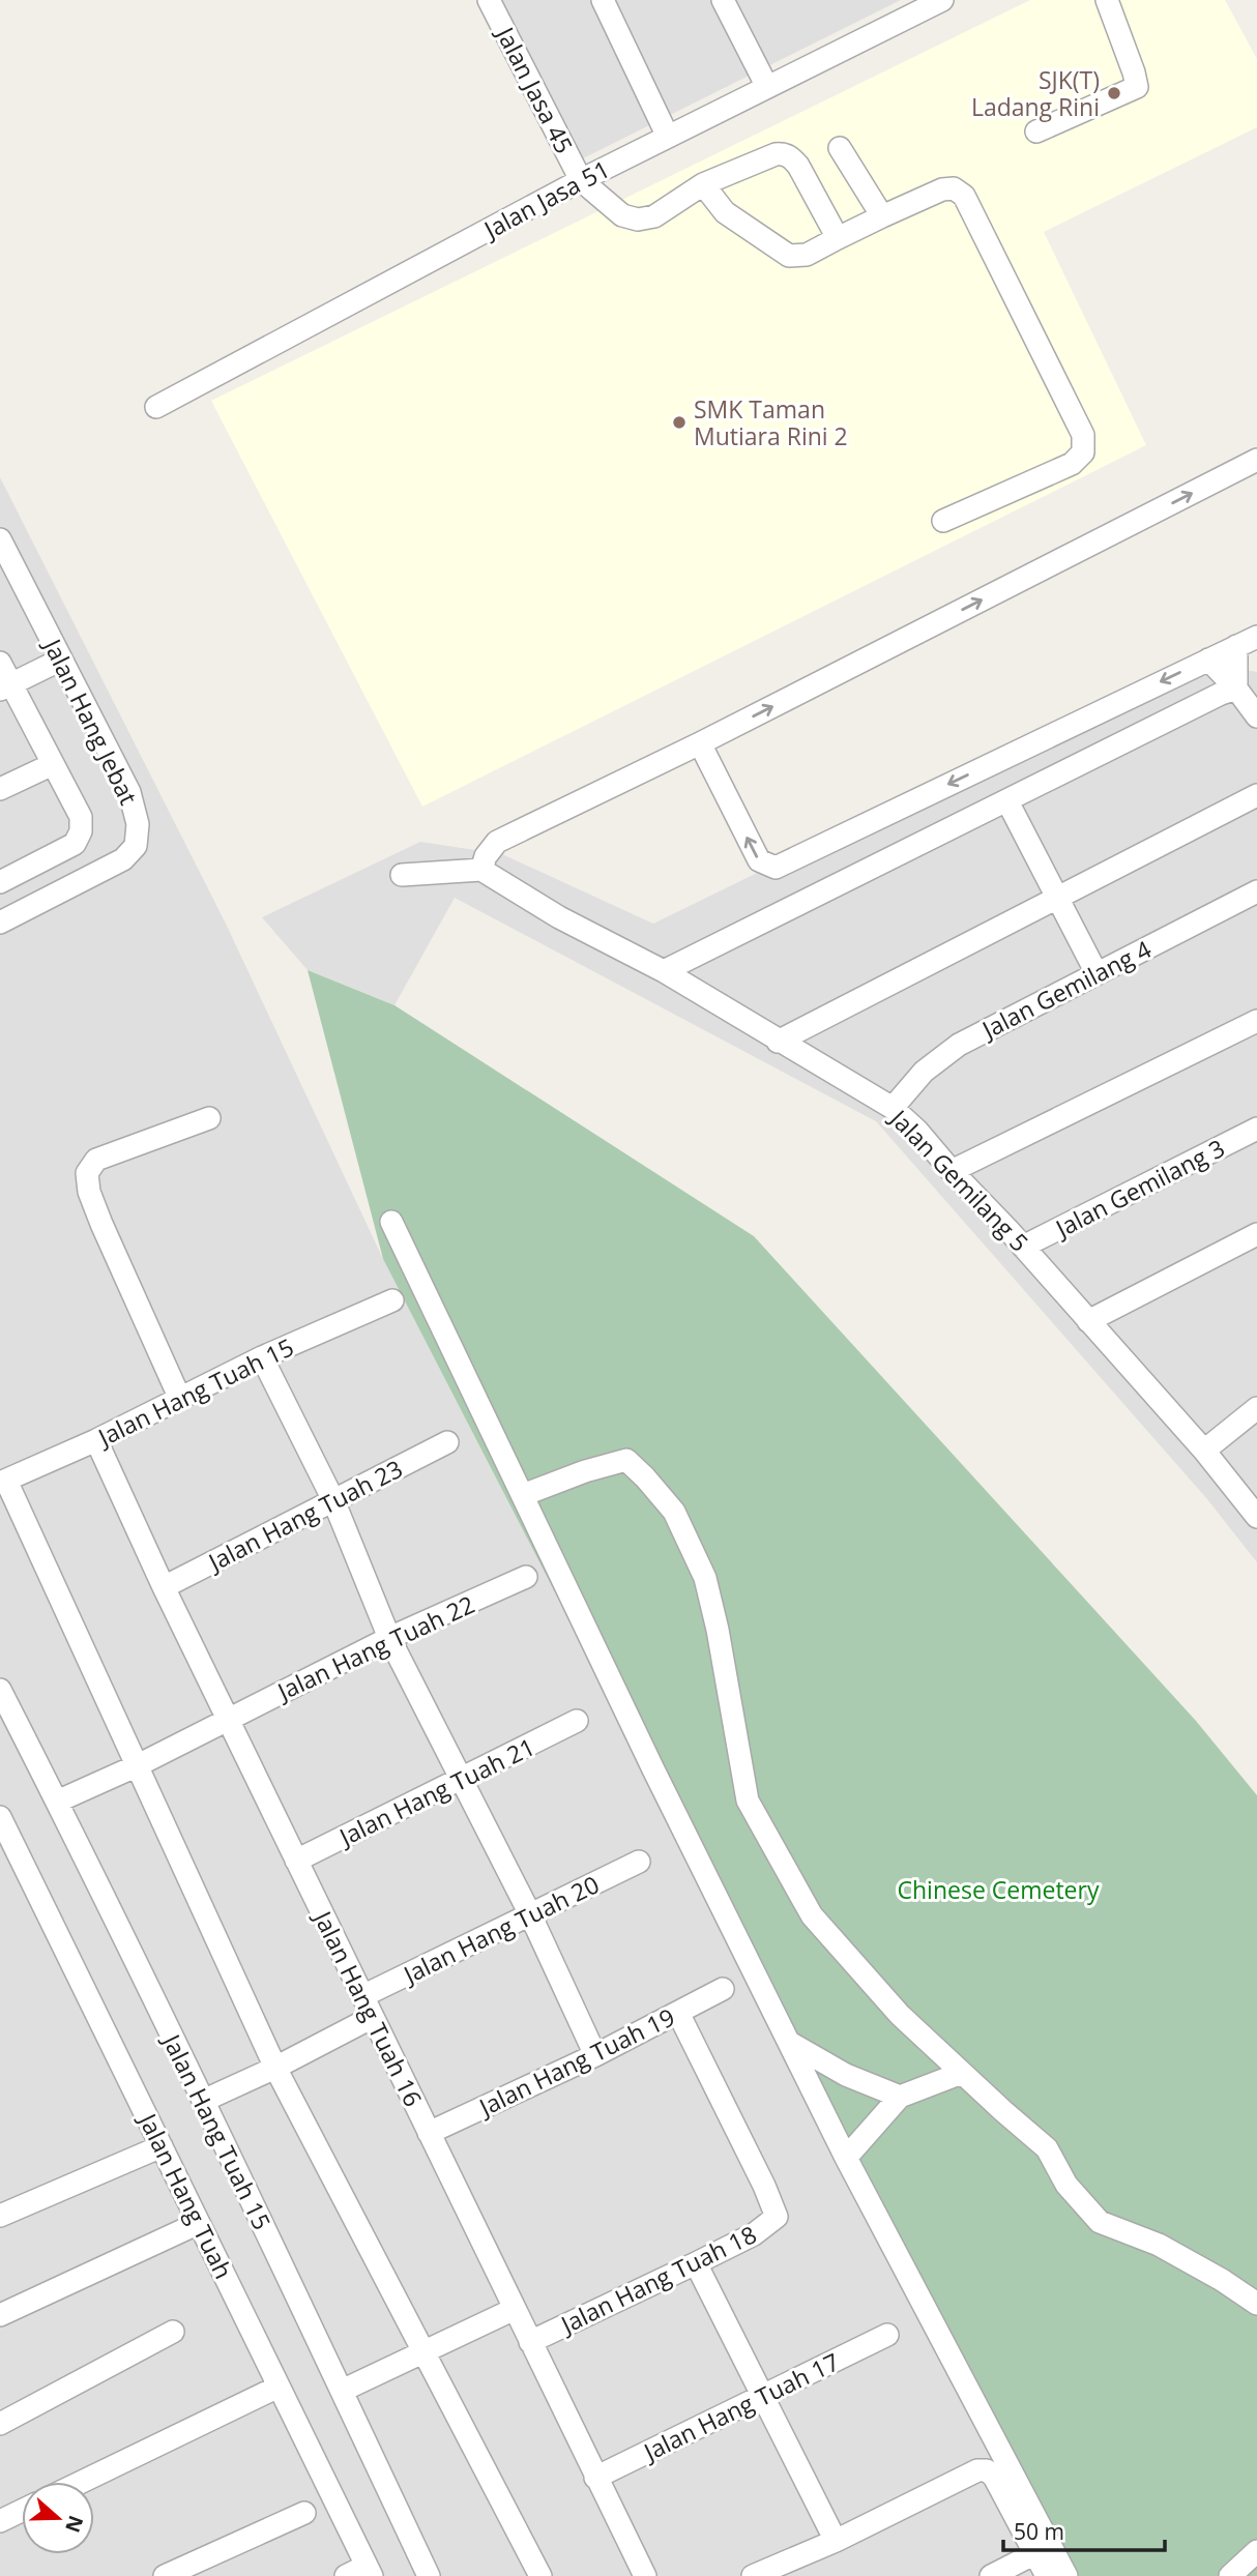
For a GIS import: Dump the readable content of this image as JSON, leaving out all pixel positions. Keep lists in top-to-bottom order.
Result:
{
  "streets": {
    "street": [
      "Jalan Jasa 45",
      "Jalan Jasa 51",
      "Jalan Hang Jebat",
      "Jalan Gemilang 4",
      "Jalan Gemilang 5",
      "Jalan Gemilang 3",
      "Jalan Hang Tuah 15",
      "Jalan Hang Tuah 23",
      "Jalan Hang Tuah 22",
      "Jalan Hang Tuah 21",
      "Jalan Hang Tuah 20",
      "Jalan Hang Tuah 16",
      "Jalan Hang Tuah 19",
      "Jalan Hang Tuah",
      "Jalan Hang Tuah 18",
      "Jalan Hang Tuah 17"
    ]
  },
  "crossings": [
    ["Jalan Jasa 45", "Jalan Jasa 51"],
    ["Jalan Gemilang 4", "Jalan Gemilang 5"],
    ["Jalan Gemilang 5", "Jalan Gemilang 3"],
    ["Jalan Hang Tuah 15", "Jalan Hang Tuah 22"],
    ["Jalan Hang Tuah 15", "Jalan Hang Tuah 16"],
    ["Jalan Hang Tuah 23", "Jalan Hang Tuah 16"],
    ["Jalan Hang Tuah 22", "Jalan Hang Tuah 16"],
    ["Jalan Hang Tuah 21", "Jalan Hang Tuah 16"],
    ["Jalan Hang Tuah 20", "Jalan Hang Tuah 16"],
    ["Jalan Hang Tuah 16", "Jalan Hang Tuah 19"],
    ["Jalan Hang Tuah 16", "Jalan Hang Tuah 18"],
    ["Jalan Hang Tuah 16", "Jalan Hang Tuah 17"],
    ["Jalan Hang Tuah 19", "Jalan Hang Tuah 18"]
  ],
  "parks": ["Chinese Cemetery"],
  "places": ["SJK(T) Ladang Rini", "SMK Taman Mutiara Rini 2"],
  "scale_bar": "50 m",
  "north": "right"
}
